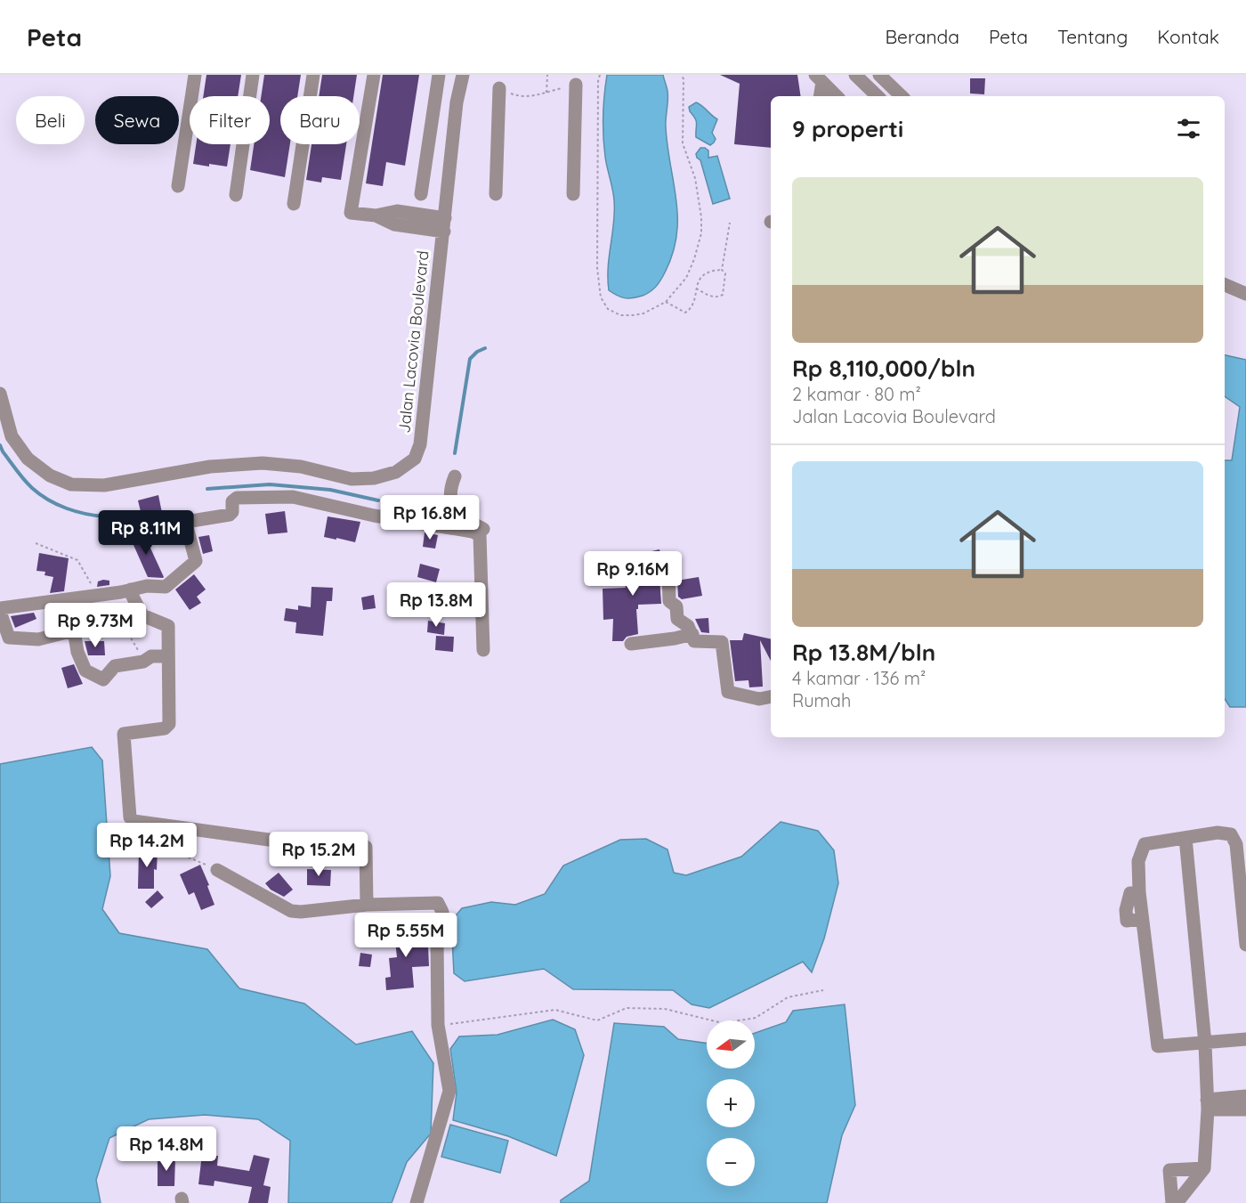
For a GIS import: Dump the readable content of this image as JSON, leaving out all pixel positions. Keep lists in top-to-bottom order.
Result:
{
  "streets": {
    "street": ["Jalan Lacovia Boulevard"]
  },
  "north": "left",
  "page": {
    "header": "Peta",
    "nav": [
      "Beranda",
      "Peta",
      "Tentang",
      "Kontak"
    ],
    "chip": [
      "Beli",
      "Sewa",
      "Filter",
      "Baru"
    ],
    "heading": "9 properti",
    "list": [
      {
        "name": "Rp 8,110,000/bln",
        "note": "2 kamar · 80 m² · Jalan Lacovia Boulevard"
      },
      {
        "name": "Rp 13.8M/bln",
        "note": "4 kamar · 136 m² · Rumah"
      }
    ],
    "price": [
      "Rp 16.8M",
      "Rp 8.11M",
      "Rp 9.16M",
      "Rp 13.8M",
      "Rp 9.73M",
      "Rp 14.2M",
      "Rp 15.2M",
      "Rp 5.55M",
      "Rp 14.8M"
    ],
    "map_buttons": ["+", "−"]
  }
}
